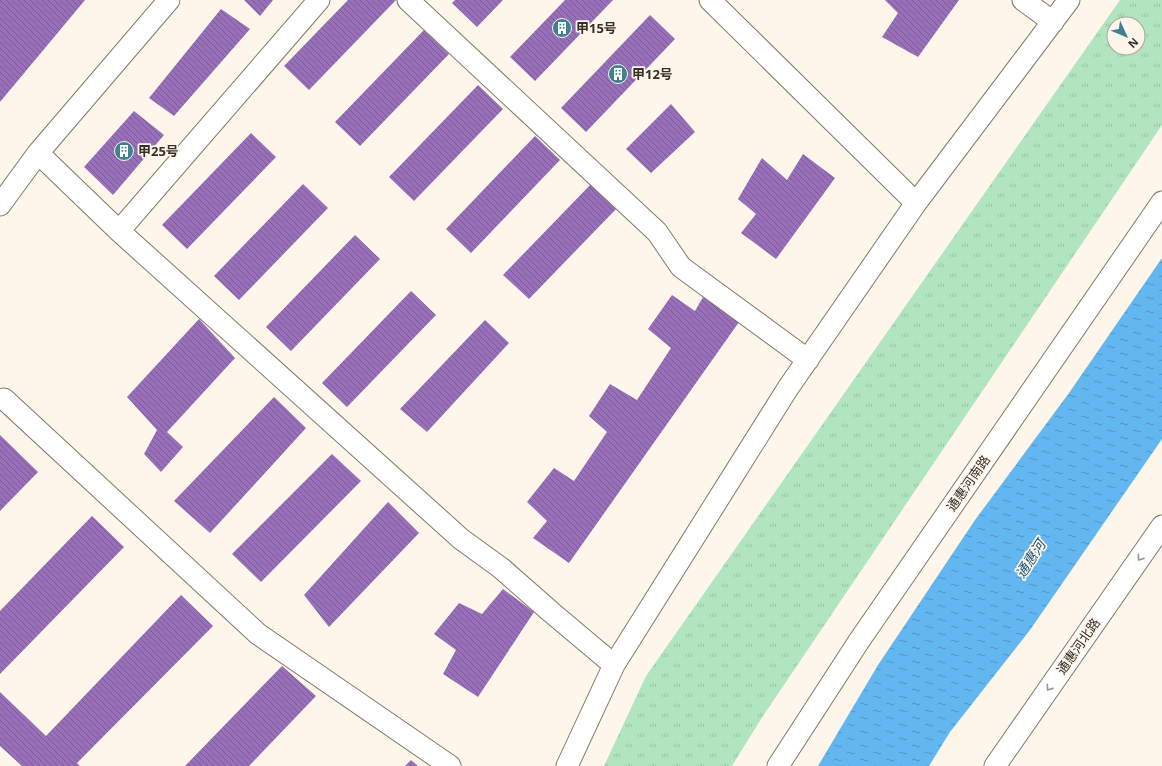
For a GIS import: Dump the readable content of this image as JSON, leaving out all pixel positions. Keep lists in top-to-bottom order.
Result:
{
  "streets": {
    "street": ["通惠河南路", "通惠河北路"]
  },
  "one_way": ["通惠河北路"],
  "water": ["通惠河"],
  "places": {
    "building": ["甲15号", "甲12号", "甲25号"]
  },
  "north": "bottom right"
}
